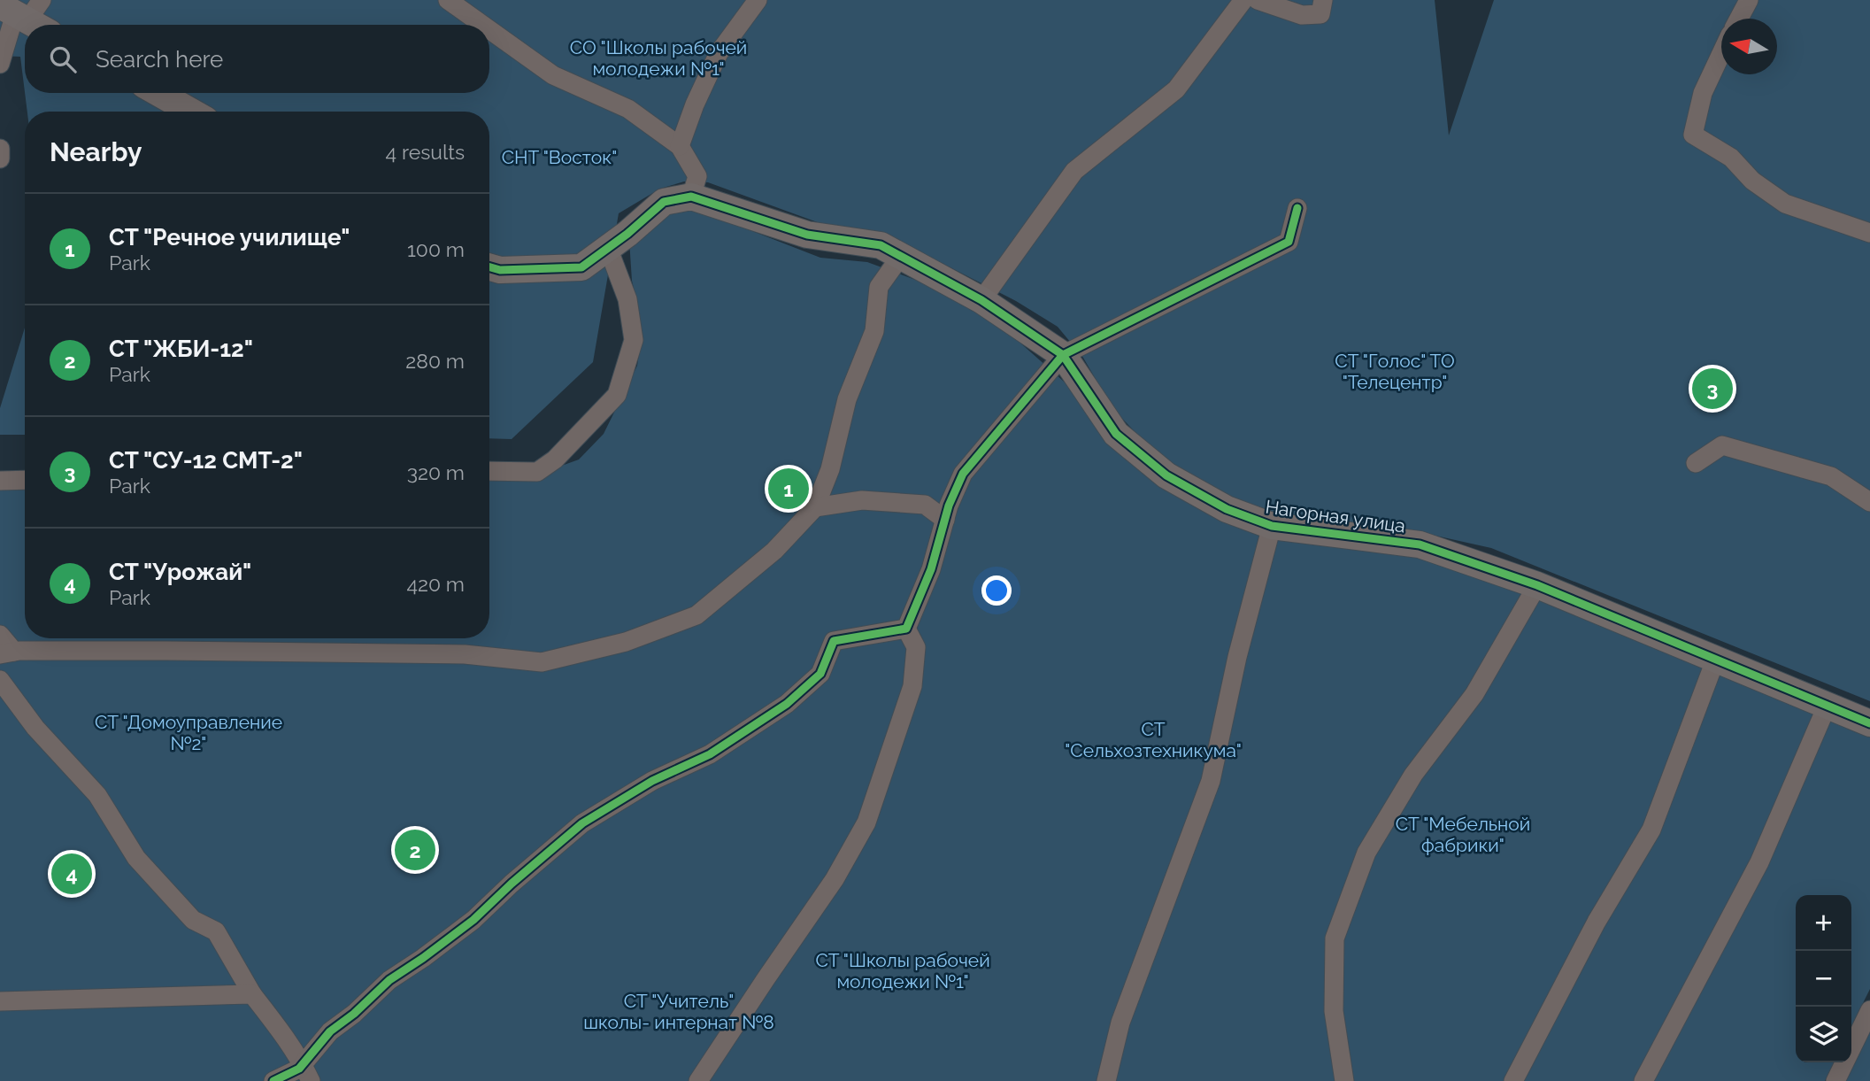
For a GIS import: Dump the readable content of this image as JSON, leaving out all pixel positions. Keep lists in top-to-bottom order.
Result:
{
  "streets": {
    "street": ["Нагорная улица"]
  },
  "parks": [
    "СО \"Школы рабочей молодежи №1\"",
    "СНТ \"Восток\"",
    "СТ \"Голос\" ТО \"Телецентр\"",
    "СТ \"Домоуправление №2\"",
    "СТ \"Сельхозтехникума\"",
    "СТ \"Мебельной фабрики\"",
    "СТ \"Школы рабочей молодежи №1\"",
    "СТ \"Учитель\" школы- интернат №8"
  ],
  "north": "left",
  "page": {
    "search": "Search here",
    "heading": ["Nearby", "4 results"],
    "list": [
      {
        "mark": "1",
        "name": "СТ \"Речное училище\"",
        "note": "Park",
        "value": "100 m"
      },
      {
        "mark": "2",
        "name": "СТ \"ЖБИ-12\"",
        "note": "Park",
        "value": "280 m"
      },
      {
        "mark": "3",
        "name": "СТ \"СУ-12 СМТ-2\"",
        "note": "Park",
        "value": "320 m"
      },
      {
        "mark": "4",
        "name": "СТ \"Урожай\"",
        "note": "Park",
        "value": "420 m"
      }
    ],
    "pins": [
      "3",
      "1",
      "2",
      "4"
    ],
    "map_buttons": ["+", "−"]
  }
}
